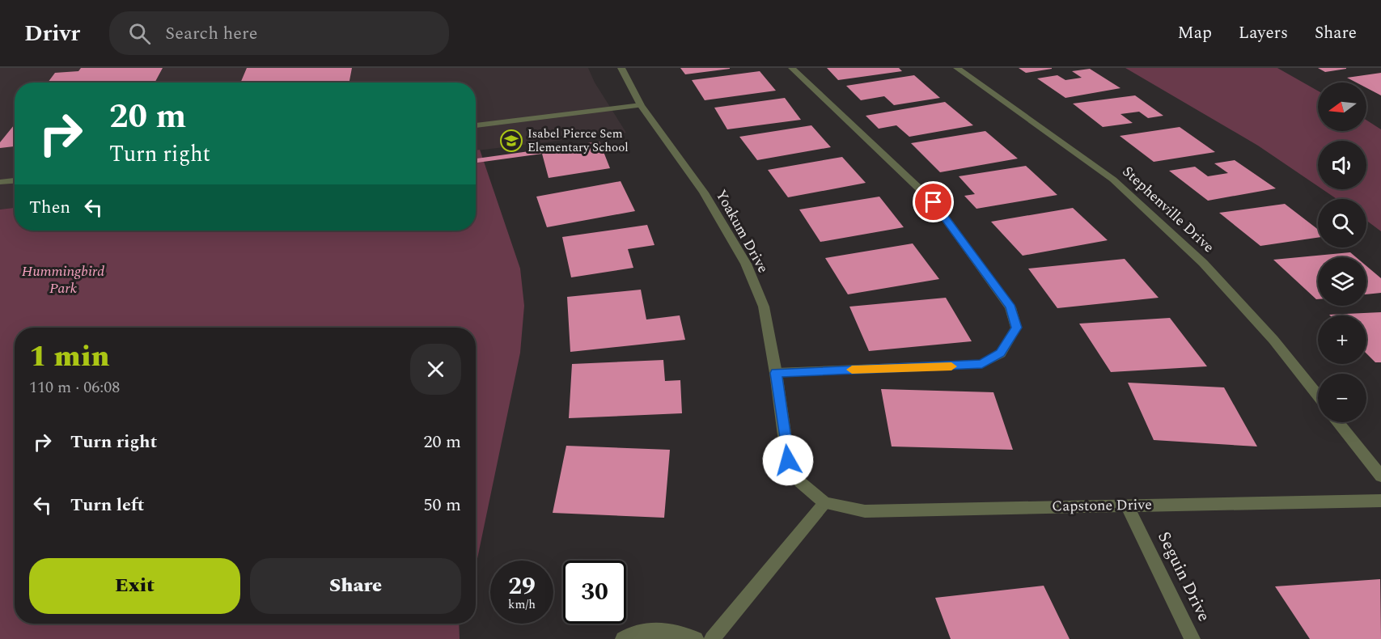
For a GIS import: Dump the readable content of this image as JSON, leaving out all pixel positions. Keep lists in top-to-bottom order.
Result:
{
  "streets": {
    "street": [
      "Stephenville Drive",
      "Yoakum Drive",
      "Capstone Drive",
      "Seguin Drive"
    ]
  },
  "crossings": [
    ["Yoakum Drive", "Capstone Drive"],
    ["Capstone Drive", "Seguin Drive"]
  ],
  "parks": ["Hummingbird Park"],
  "places": {
    "school or university": ["Isabel Pierce Sem Elementary School"]
  },
  "north": "left",
  "page": {
    "header": "Drivr",
    "search": "Search here",
    "nav": ["Map", "Layers", "Share"],
    "map_buttons": ["+", "−"],
    "turn": ["20 m", "Turn right"],
    "then": "Then",
    "heading": ["1 min", "110 m · 06:08"],
    "list": [
      {
        "name": "Turn right",
        "value": "20 m"
      },
      {
        "name": "Turn left",
        "value": "50 m"
      }
    ],
    "buttons": ["Exit", "Share"],
    "speed": "29 km/h",
    "limit": "30"
  }
}
